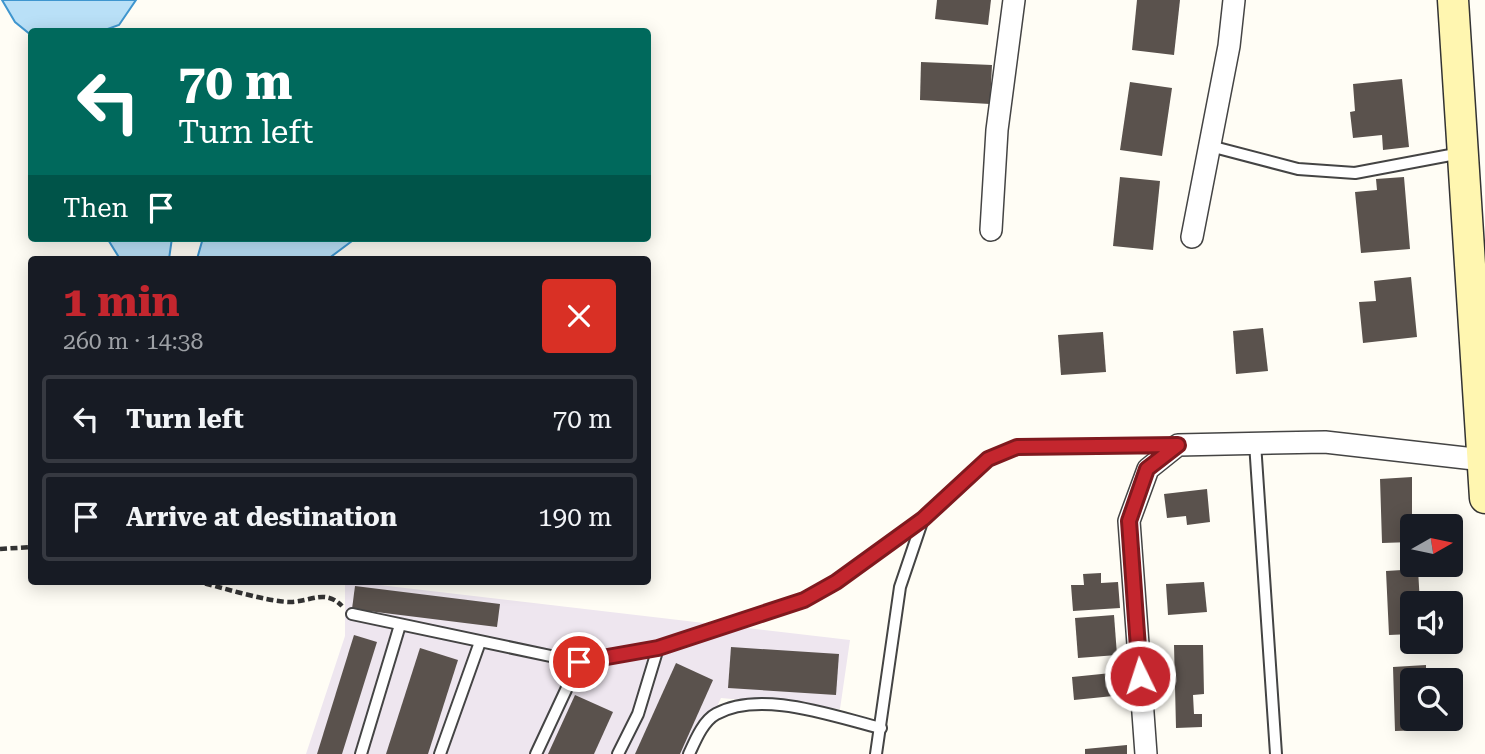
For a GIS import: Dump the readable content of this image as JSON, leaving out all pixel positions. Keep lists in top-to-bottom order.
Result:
{
  "north": "right",
  "page": {
    "turn": ["70 m", "Turn left"],
    "then": "Then",
    "heading": ["1 min", "260 m · 14:38"],
    "list": [
      {
        "name": "Turn left",
        "value": "70 m"
      },
      {
        "name": "Arrive at destination",
        "value": "190 m"
      }
    ]
  }
}
